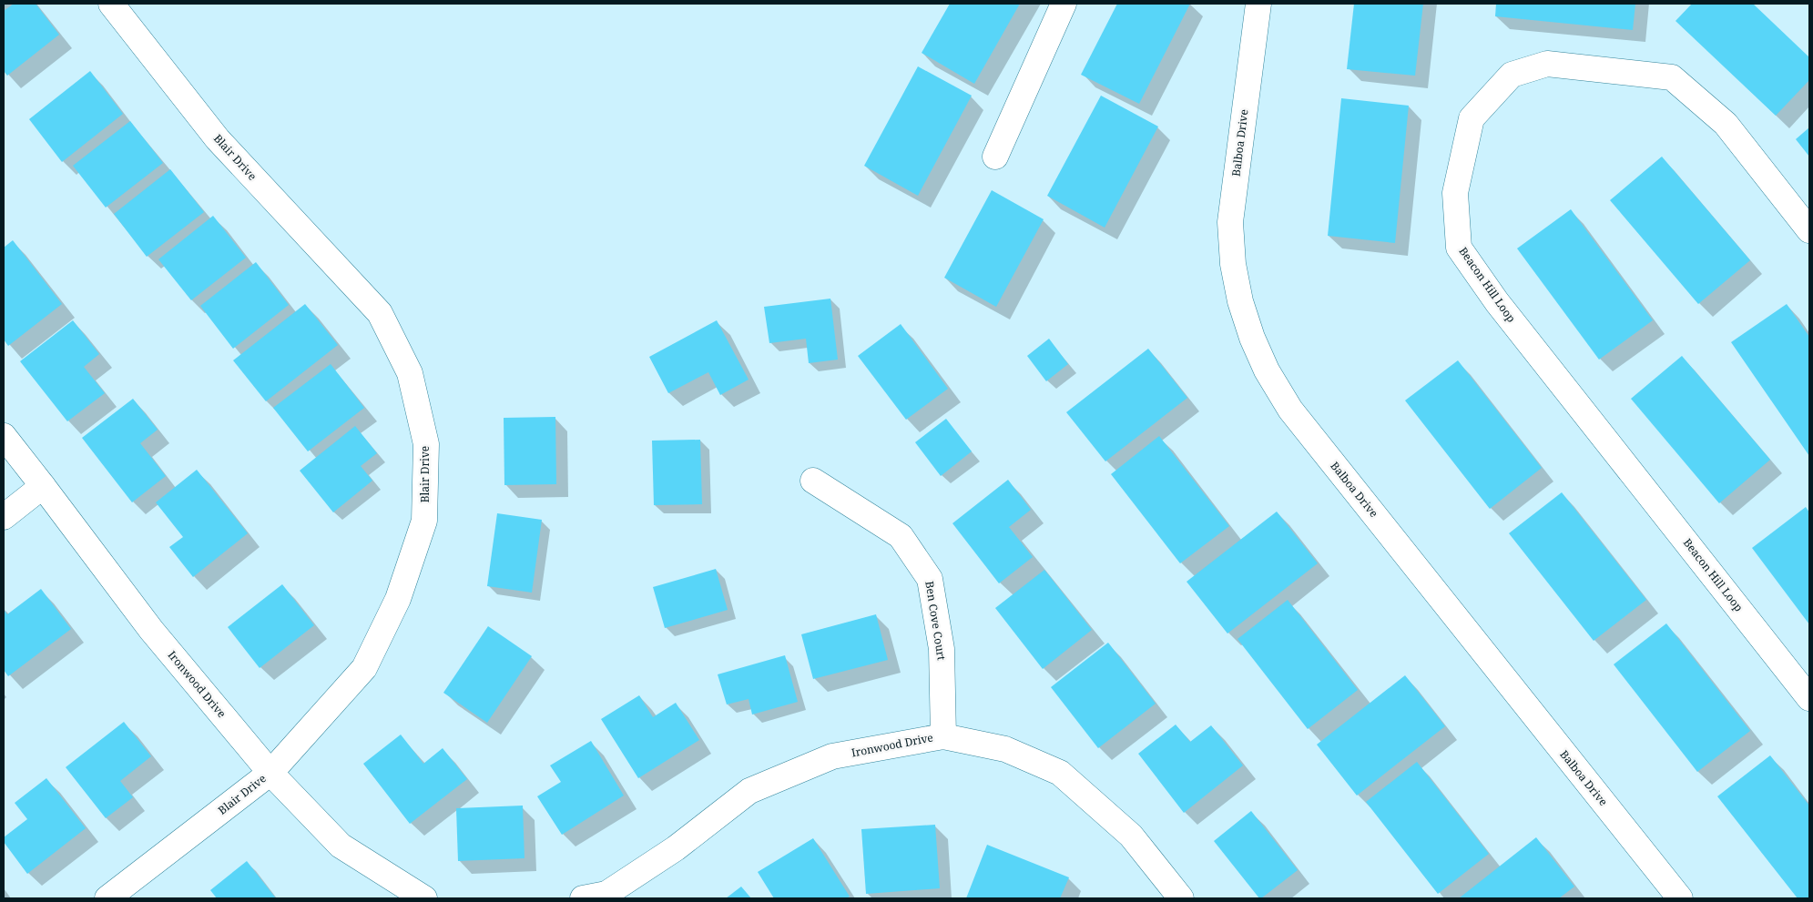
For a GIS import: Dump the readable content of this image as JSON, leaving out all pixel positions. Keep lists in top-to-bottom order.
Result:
{
  "streets": {
    "street": [
      "Balboa Drive",
      "Blair Drive",
      "Beacon Hill Loop",
      "Ben Cove Court",
      "Ironwood Drive"
    ]
  },
  "crossings": [
    ["Blair Drive", "Ironwood Drive"],
    ["Ben Cove Court", "Ironwood Drive"]
  ]
}
